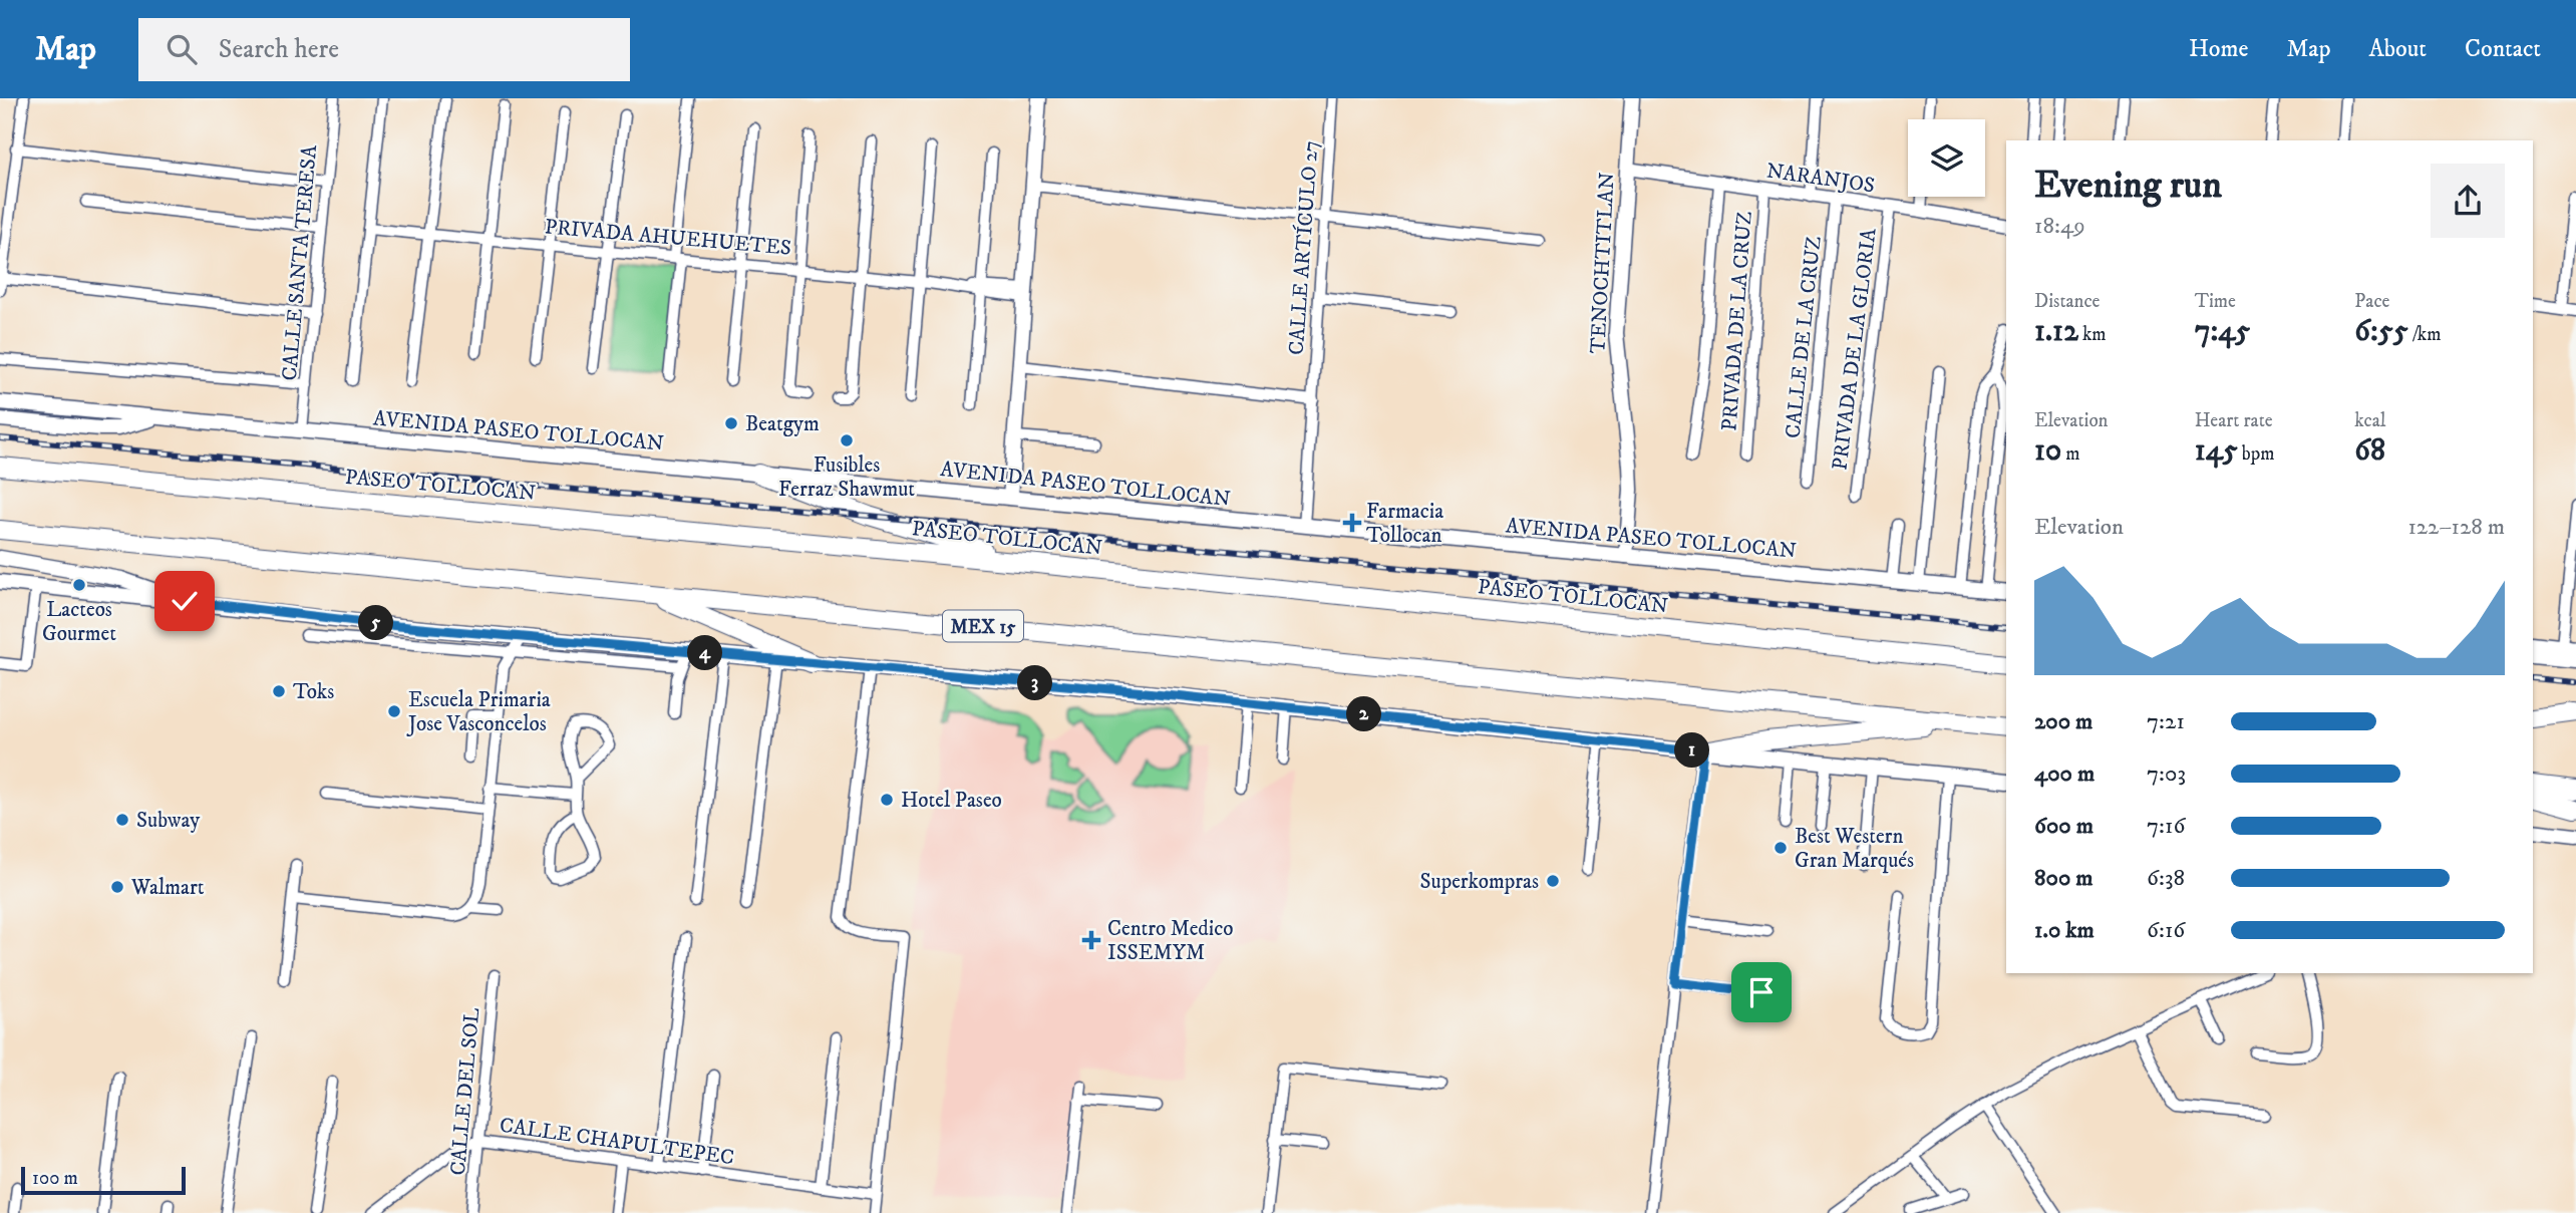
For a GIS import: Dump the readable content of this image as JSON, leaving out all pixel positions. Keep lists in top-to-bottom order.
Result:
{
  "streets": {
    "highway": ["PASEO TOLLOCAN", "MEX 15"],
    "main road": ["TENOCHTITLAN", "AVENIDA PASEO TOLLOCAN"],
    "street": [
      "NARANJOS",
      "PRIVADA AHUEHUETES",
      "CALLE ARTÍCULO 27",
      "CALLE SANTA TERESA",
      "PRIVADA DE LA CRUZ",
      "CALLE DE LA CRUZ",
      "PRIVADA DE LA GLORIA",
      "CALLE DEL SOL",
      "CALLE CHAPULTEPEC"
    ]
  },
  "crossings": [
    ["NARANJOS", "TENOCHTITLAN"],
    ["NARANJOS", "PRIVADA DE LA CRUZ"],
    ["NARANJOS", "CALLE DE LA CRUZ"],
    ["NARANJOS", "PRIVADA DE LA GLORIA"],
    ["CALLE ARTÍCULO 27", "AVENIDA PASEO TOLLOCAN"],
    ["CALLE SANTA TERESA", "AVENIDA PASEO TOLLOCAN"],
    ["TENOCHTITLAN", "AVENIDA PASEO TOLLOCAN"],
    ["CALLE DEL SOL", "CALLE CHAPULTEPEC"]
  ],
  "places": {
    "other": [
      "Beatgym",
      "Fusibles Ferraz Shawmut",
      "Lacteos Gourmet",
      "Toks",
      "Escuela Primaria Jose Vasconcelos",
      "Hotel Paseo",
      "Subway",
      "Best Western Gran Marqués",
      "Superkompras",
      "Walmart"
    ],
    "health": ["Farmacia Tollocan", "Centro Medico ISSEMYM"]
  },
  "scale_bar": "100 m",
  "page": {
    "header": "Map",
    "search": "Search here",
    "nav": [
      "Home",
      "Map",
      "About",
      "Contact"
    ],
    "heading": ["Evening run", "18:49"],
    "stats": [
      ["Distance", "1.12 km"],
      ["Time", "7:45"],
      ["Pace", "6:55 /km"],
      ["Elevation", "10 m"],
      ["Heart rate", "145 bpm"],
      ["kcal", "68"]
    ],
    "chart": ["Elevation", "122–128 m"],
    "pins": [
      "5",
      "4",
      "3",
      "2",
      "1"
    ],
    "list": [
      {
        "name": "200 m",
        "note": "7:21"
      },
      {
        "name": "400 m",
        "note": "7:03"
      },
      {
        "name": "600 m",
        "note": "7:16"
      },
      {
        "name": "800 m",
        "note": "6:38"
      },
      {
        "name": "1.0 km",
        "note": "6:16"
      }
    ],
    "scale": "100 m"
  }
}
